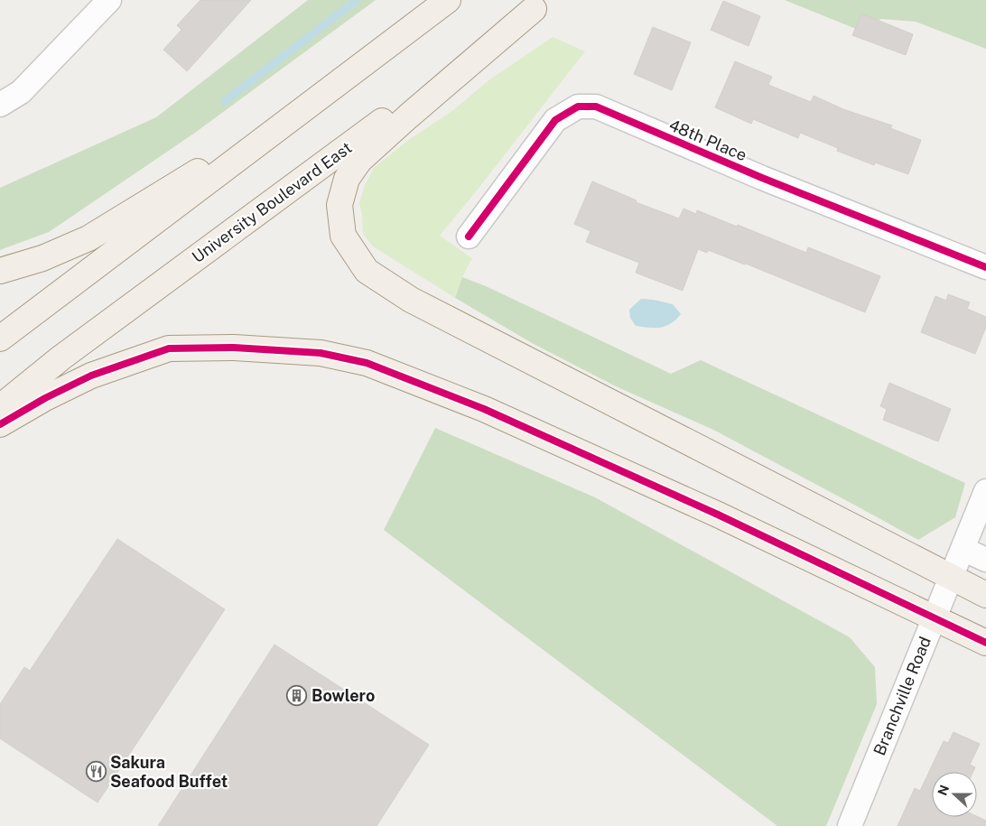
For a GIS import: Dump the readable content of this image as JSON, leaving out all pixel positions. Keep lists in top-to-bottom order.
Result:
{
  "streets": {
    "main road": ["University Boulevard East"],
    "street": ["48th Place", "Branchville Road"]
  },
  "places": {
    "building": ["Bowlero"],
    "restaurant": ["Sakura Seafood Buffet"]
  },
  "north": "left"
}
